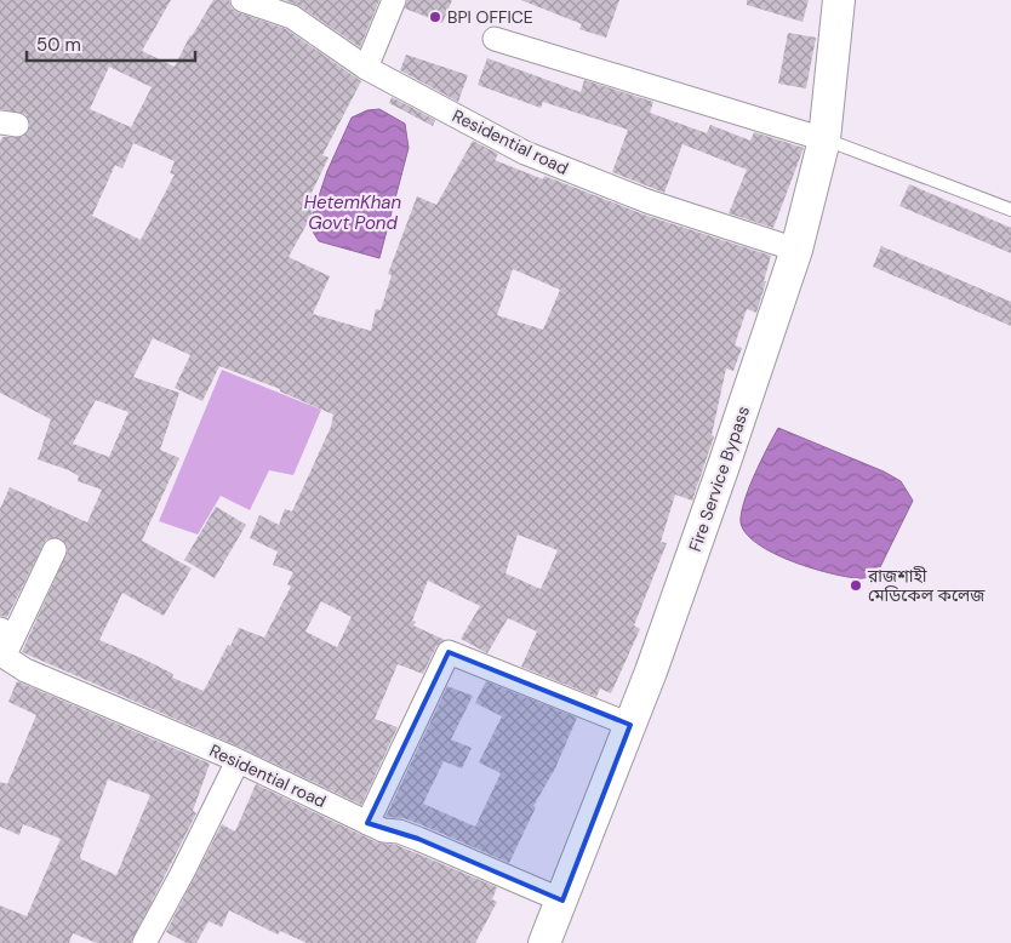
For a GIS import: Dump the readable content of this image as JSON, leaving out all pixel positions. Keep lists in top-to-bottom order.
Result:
{
  "streets": {
    "main road": ["Fire Service Bypass"],
    "street": ["Residential road"]
  },
  "crossings": [
    ["Residential road", "Fire Service Bypass"]
  ],
  "water": ["HetemKhan Govt Pond"],
  "places": ["BPI OFFICE", "রাজশাহী মেডিকেল কলেজ"],
  "scale_bar": "50 m"
}
